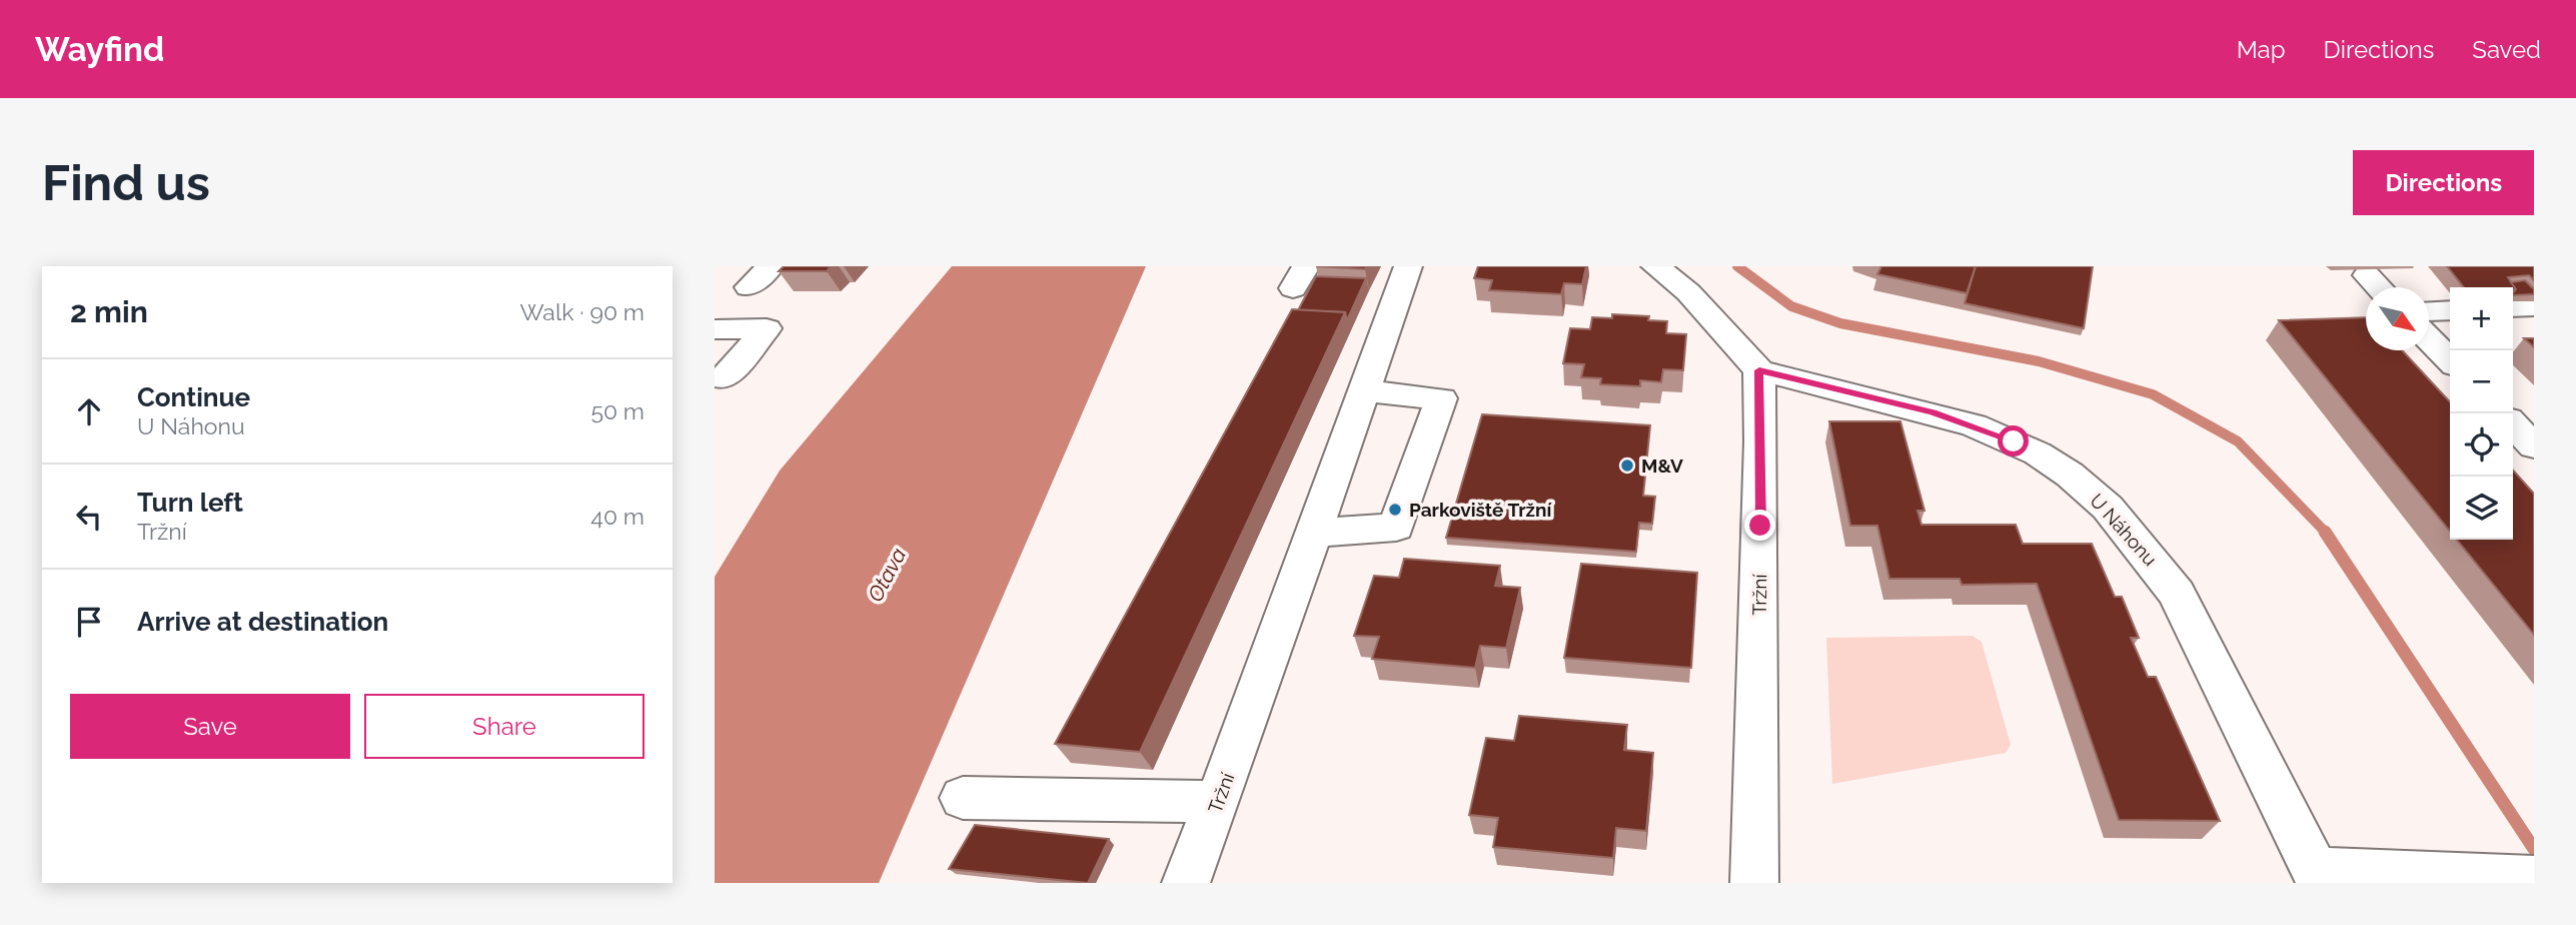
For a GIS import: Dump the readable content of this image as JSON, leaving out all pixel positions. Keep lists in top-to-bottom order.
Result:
{
  "streets": {
    "street": ["U Náhonu", "Tržní"]
  },
  "crossings": [
    ["U Náhonu", "Tržní"]
  ],
  "water": ["Otava"],
  "places": ["M&V", "Parkoviště Tržní"],
  "north": "bottom right",
  "page": {
    "header": "Wayfind",
    "nav": ["Map", "Directions", "Saved"],
    "buttons": [
      "Directions",
      ["Save", "Share"]
    ],
    "title": "Find us",
    "heading": ["2 min", "Walk · 90 m"],
    "map_buttons": ["+", "−"],
    "list": [
      ["Continue", "U Náhonu", "50 m"],
      ["Turn left", "Tržní", "40 m"],
      "Arrive at destination"
    ]
  }
}
